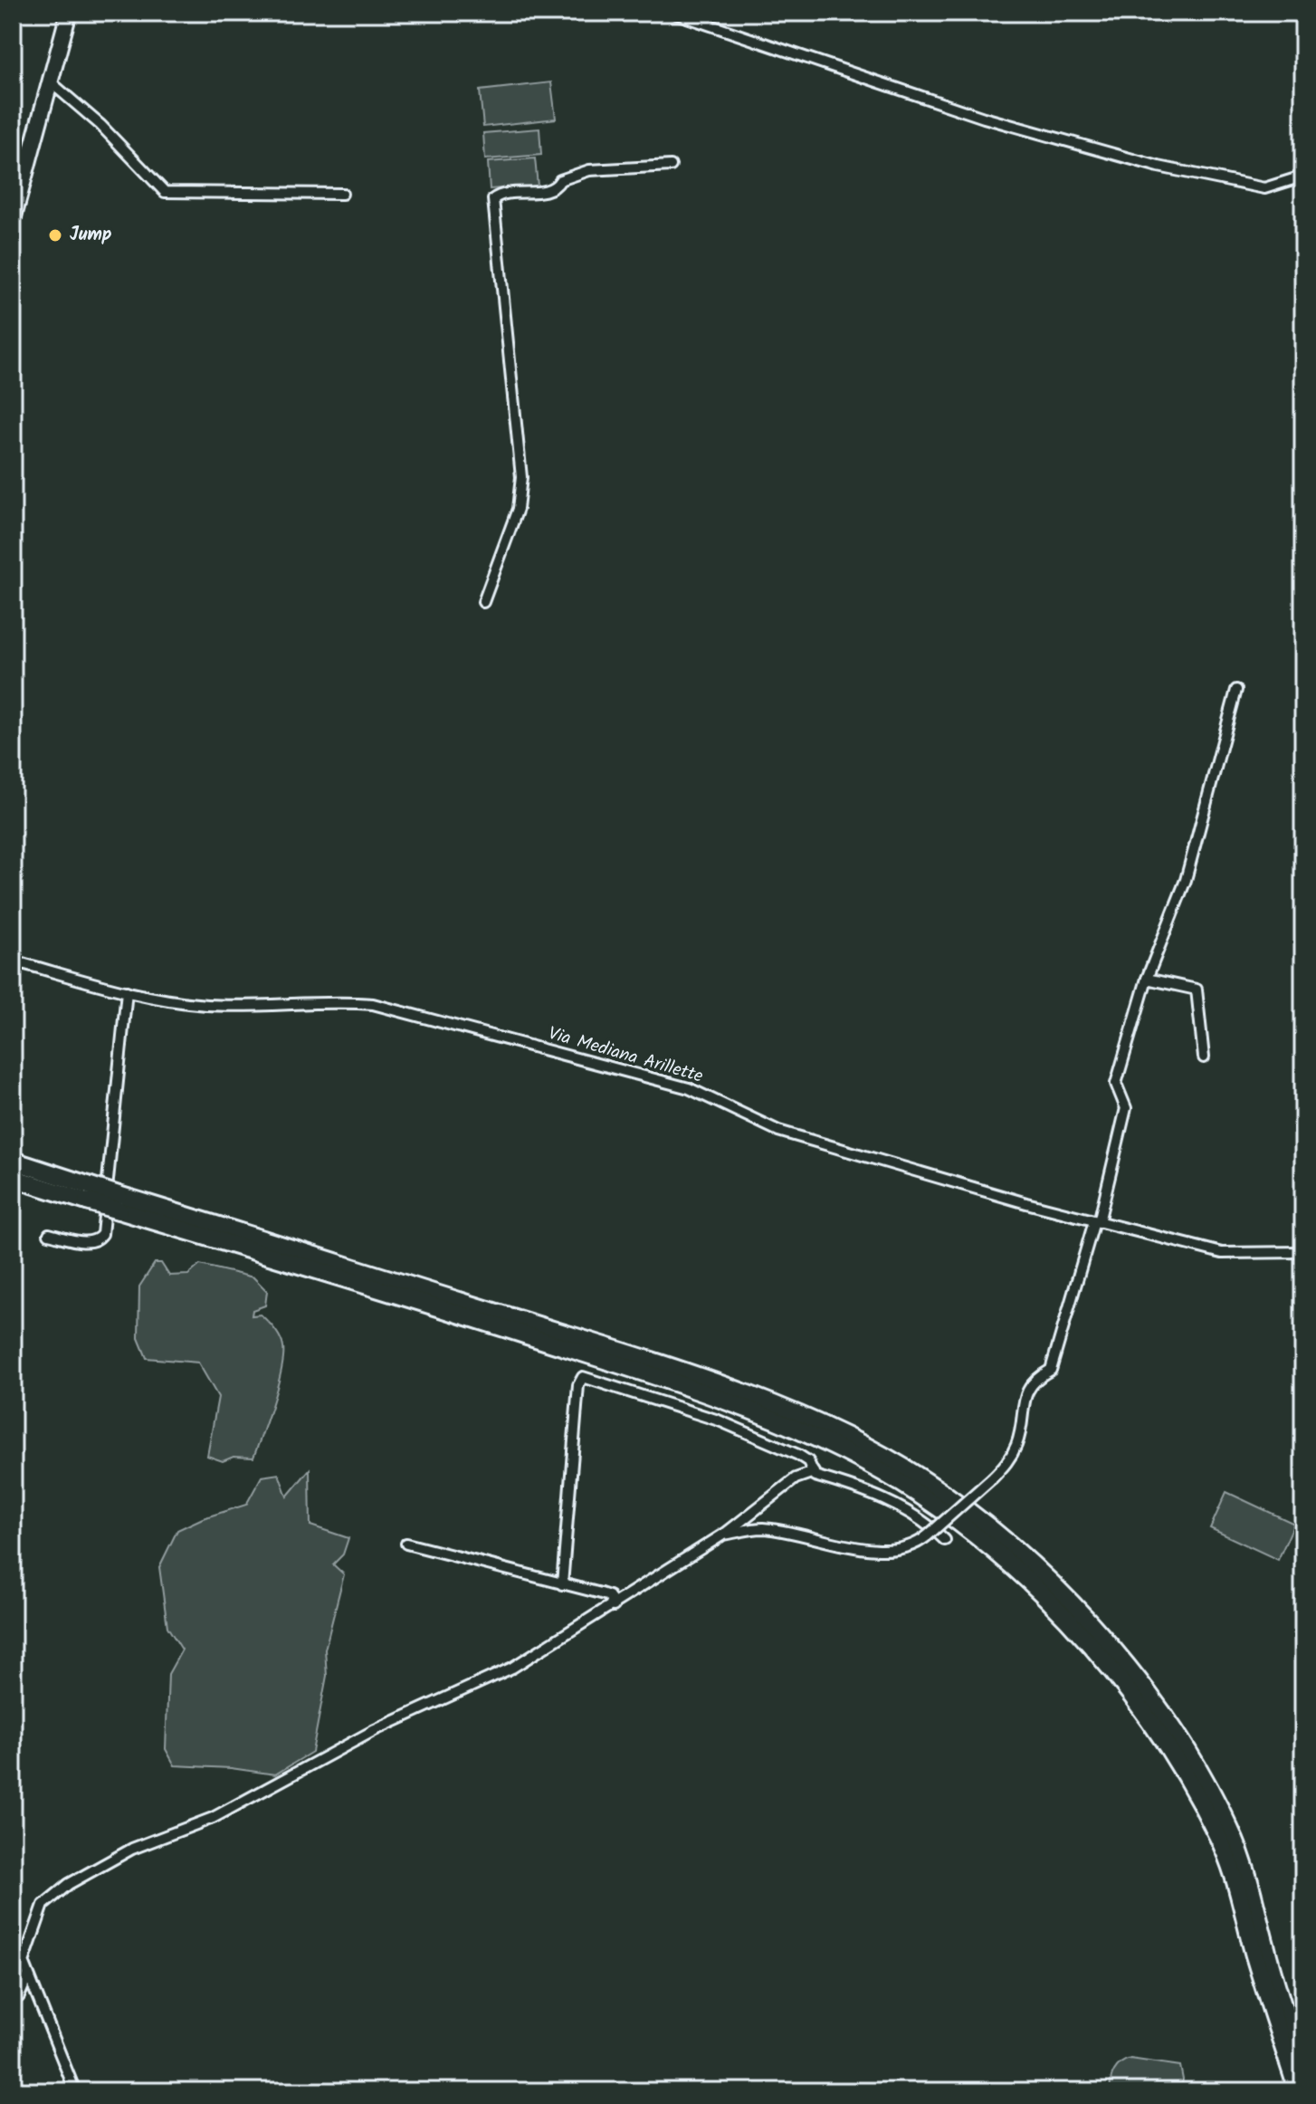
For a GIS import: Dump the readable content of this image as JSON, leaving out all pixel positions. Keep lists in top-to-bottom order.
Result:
{
  "streets": {
    "street": ["Via Mediana Arillette"]
  },
  "places": ["Jump"]
}
